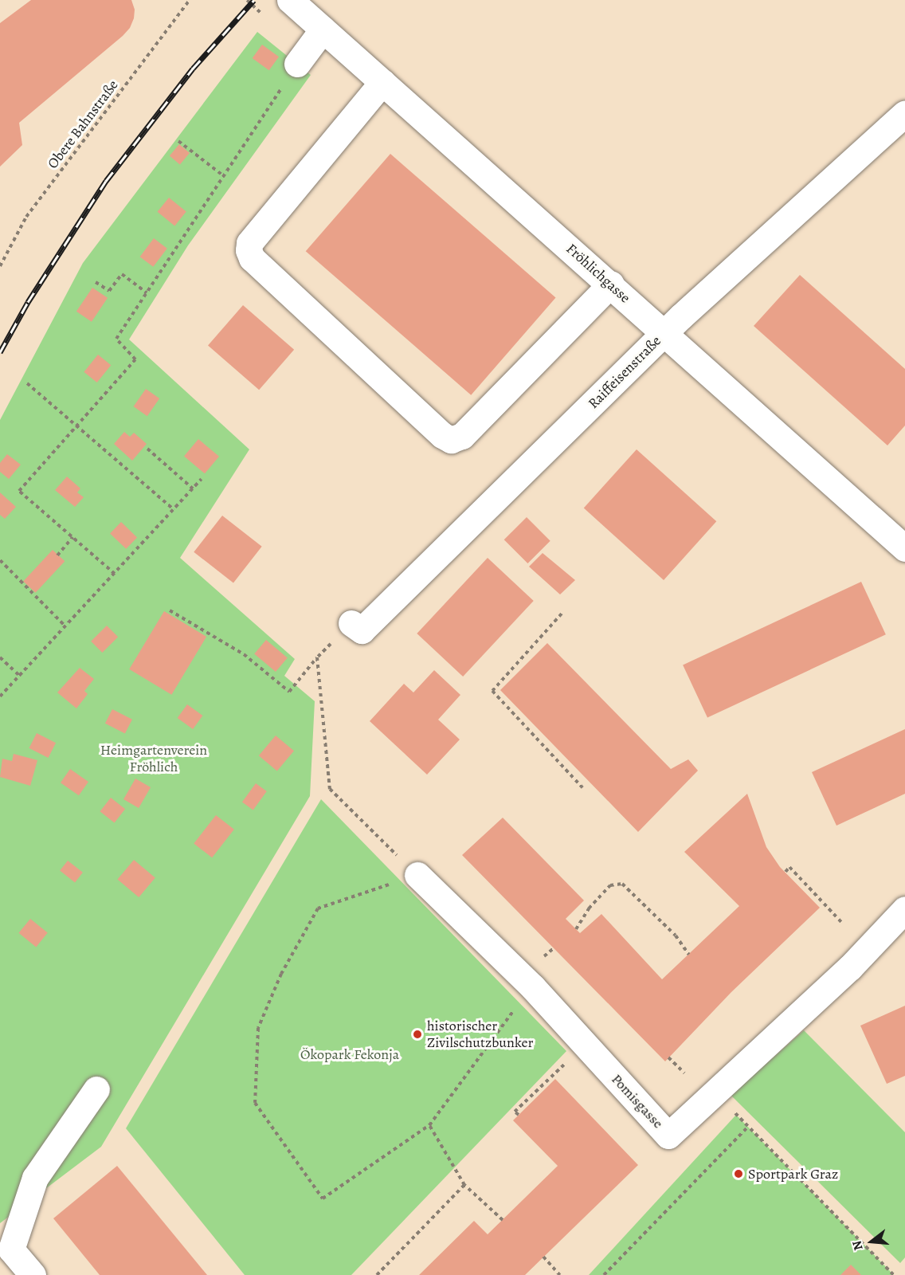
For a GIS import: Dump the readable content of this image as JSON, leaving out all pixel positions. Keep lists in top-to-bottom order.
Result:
{
  "streets": {
    "street": ["Fröhlichgasse", "Raiffeisenstraße", "Pomisgasse"],
    "path": ["Obere Bahnstraße"]
  },
  "crossings": [
    ["Fröhlichgasse", "Raiffeisenstraße"]
  ],
  "parks": ["Heimgartenverein Fröhlich", "Ökopark Fekonja"],
  "places": ["historischer Zivilschutzbunker", "Sportpark Graz"],
  "north": "left"
}
